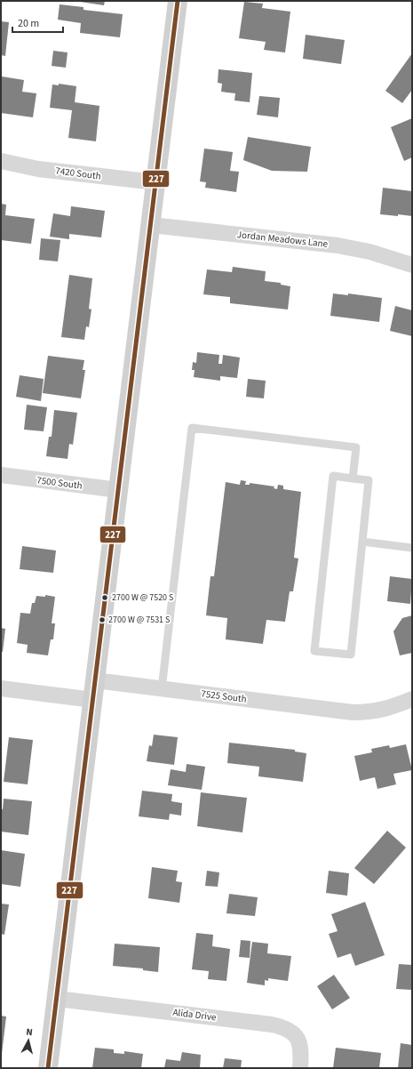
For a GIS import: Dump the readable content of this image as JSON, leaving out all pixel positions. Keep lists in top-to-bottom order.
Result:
{
  "streets": {
    "street": [
      "7420 South",
      "Jordan Meadows Lane",
      "7500 South",
      "7525 South",
      "Alida Drive"
    ]
  },
  "places": ["2700 W @ 7520 S", "2700 W @ 7531 S"],
  "lines": ["transit line 227"],
  "scale_bar": "20 m",
  "north": "top"
}
